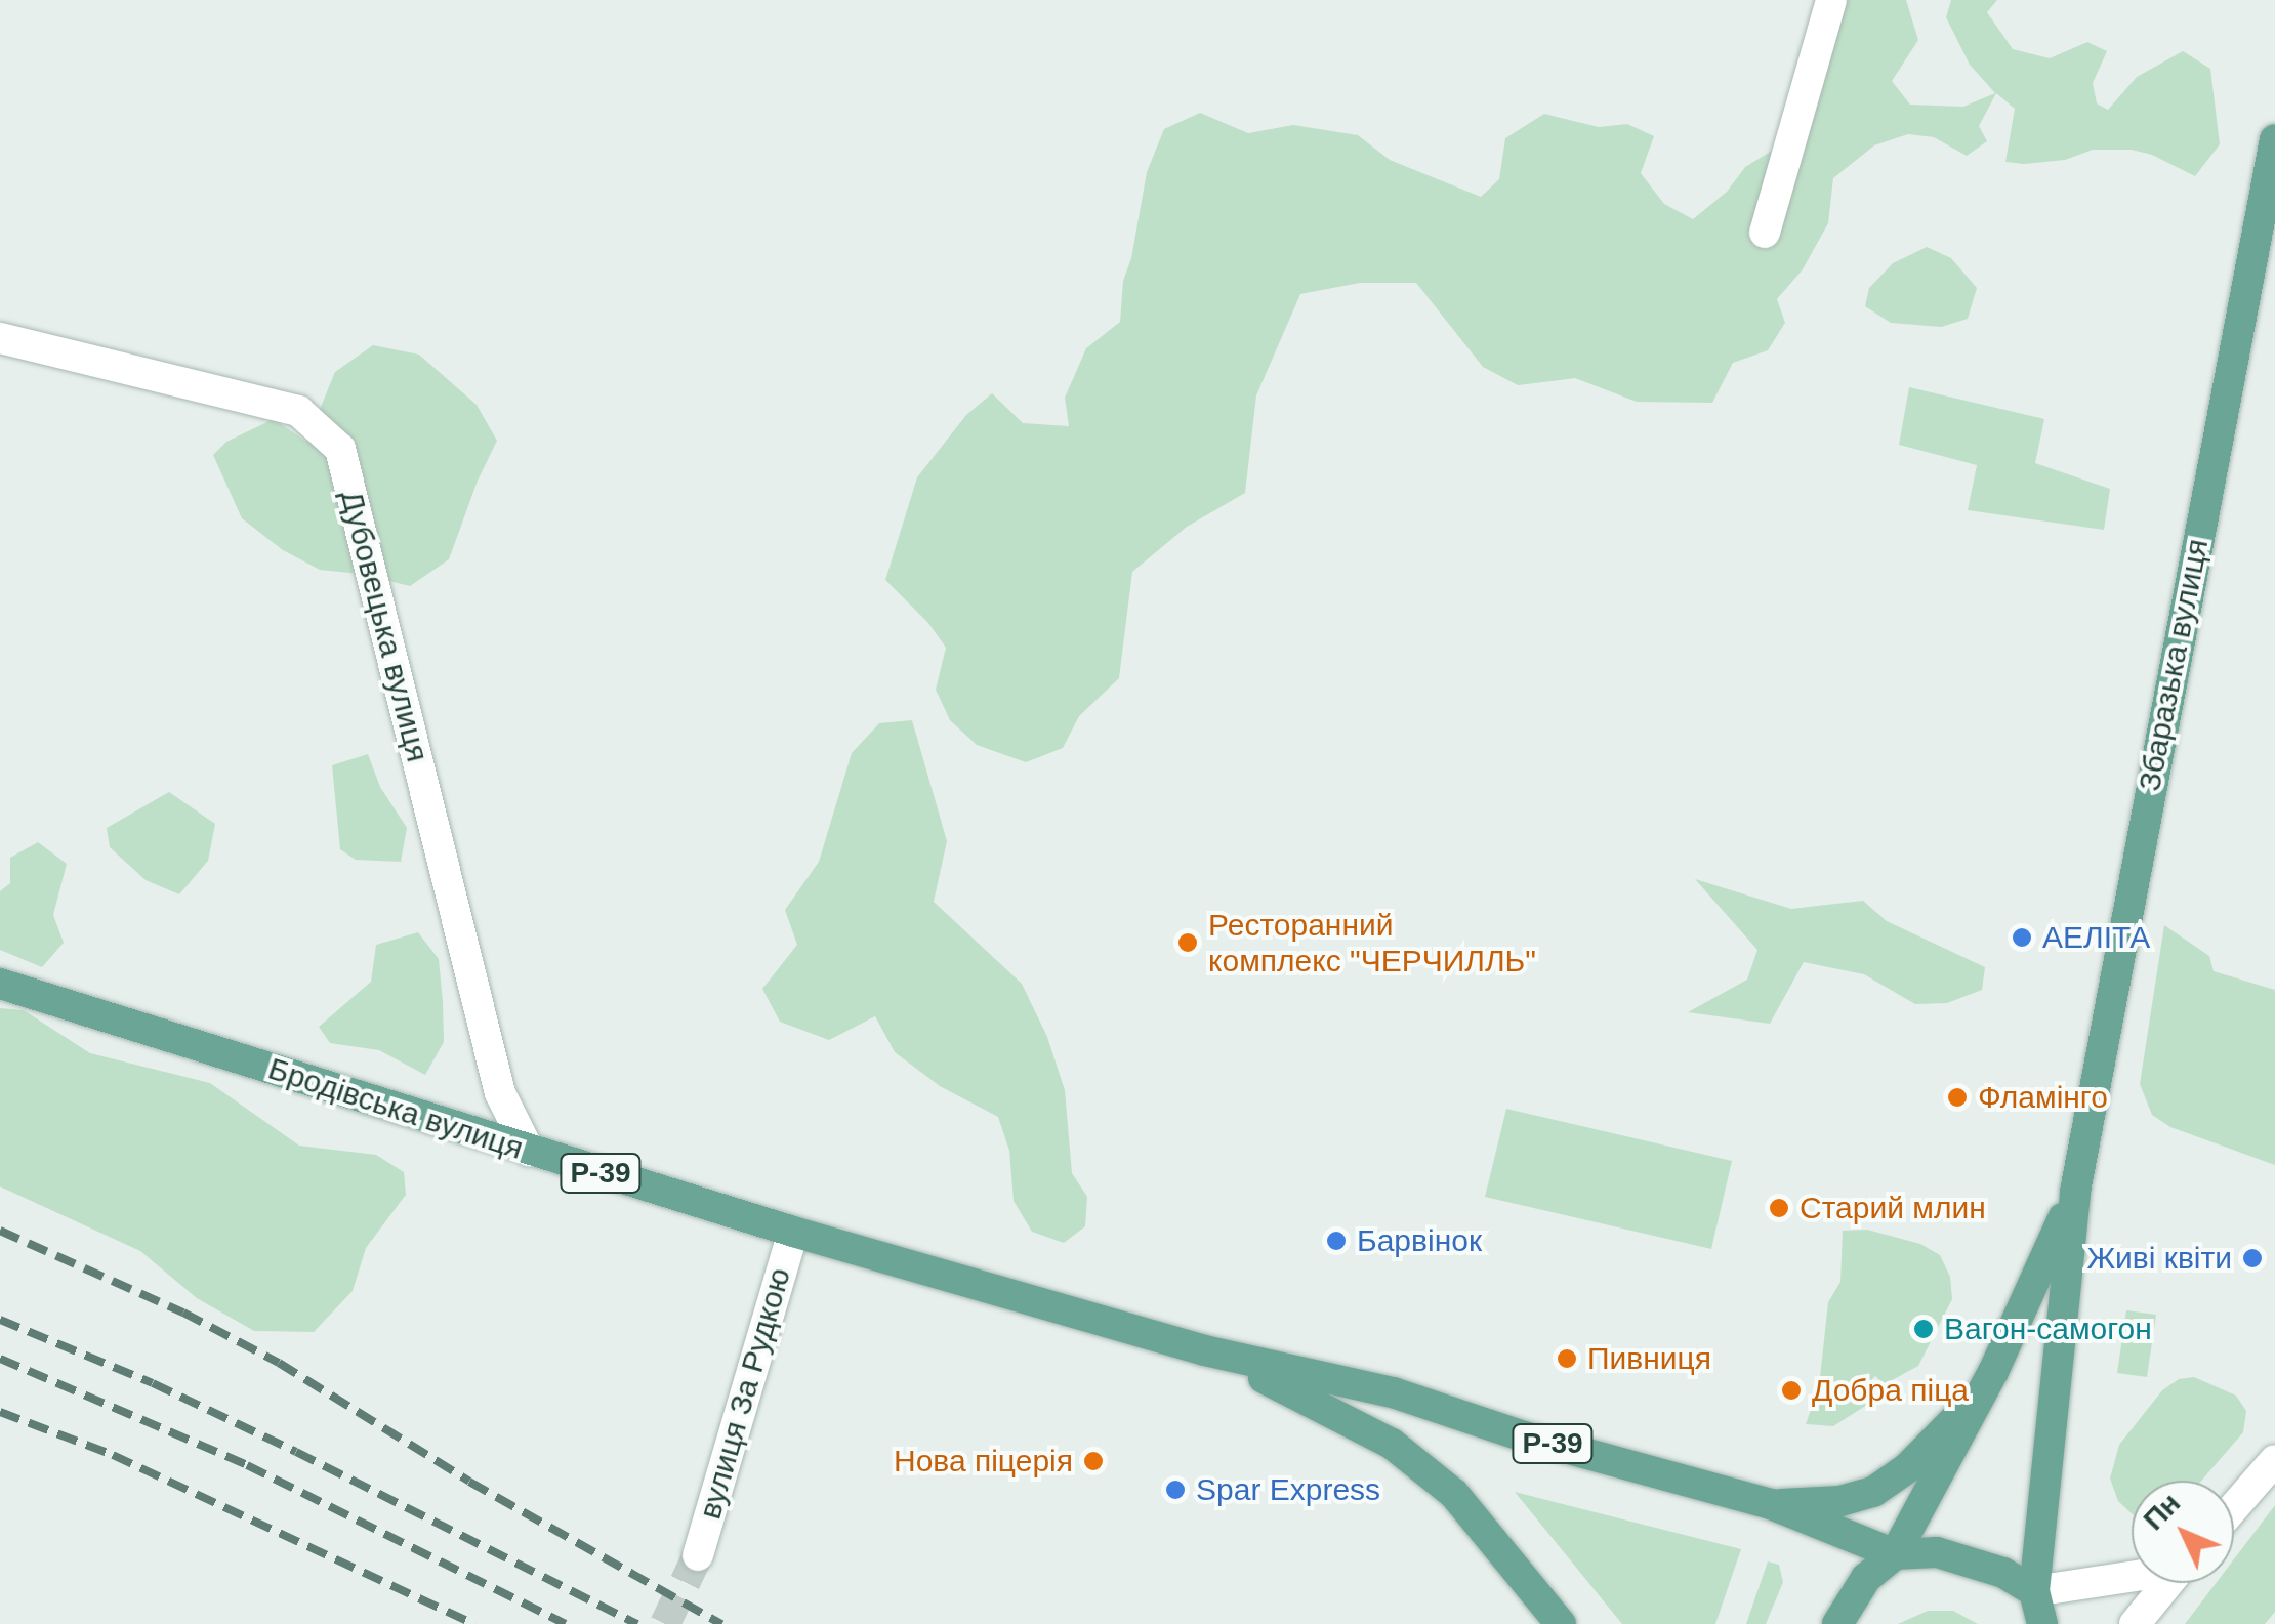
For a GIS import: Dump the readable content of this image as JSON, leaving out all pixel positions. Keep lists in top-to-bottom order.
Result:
{
  "streets": {
    "main road": ["Збаразька вулиця", "Бродівська вулиця", "Р-39"],
    "street": ["Дубовецька вулиця", "вулиця За Рудкою"]
  },
  "crossings": [
    ["Дубовецька вулиця", "Бродівська вулиця"],
    ["Збаразька вулиця", "Бродівська вулиця"],
    ["Збаразька вулиця", "Р-39"],
    ["Бродівська вулиця", "Р-39"],
    ["Бродівська вулиця", "вулиця За Рудкою"]
  ],
  "places": [
    "АЕЛІТА",
    "Ресторанний комплекс \"ЧЕРЧИЛЛЬ\"",
    "Фламінго",
    "Старий млин",
    "Барвінок",
    "Живі квіти",
    "Вагон-самогон",
    "Пивниця",
    "Добра піца",
    "Нова піцерія",
    "Spar Express"
  ],
  "north": "top left"
}
